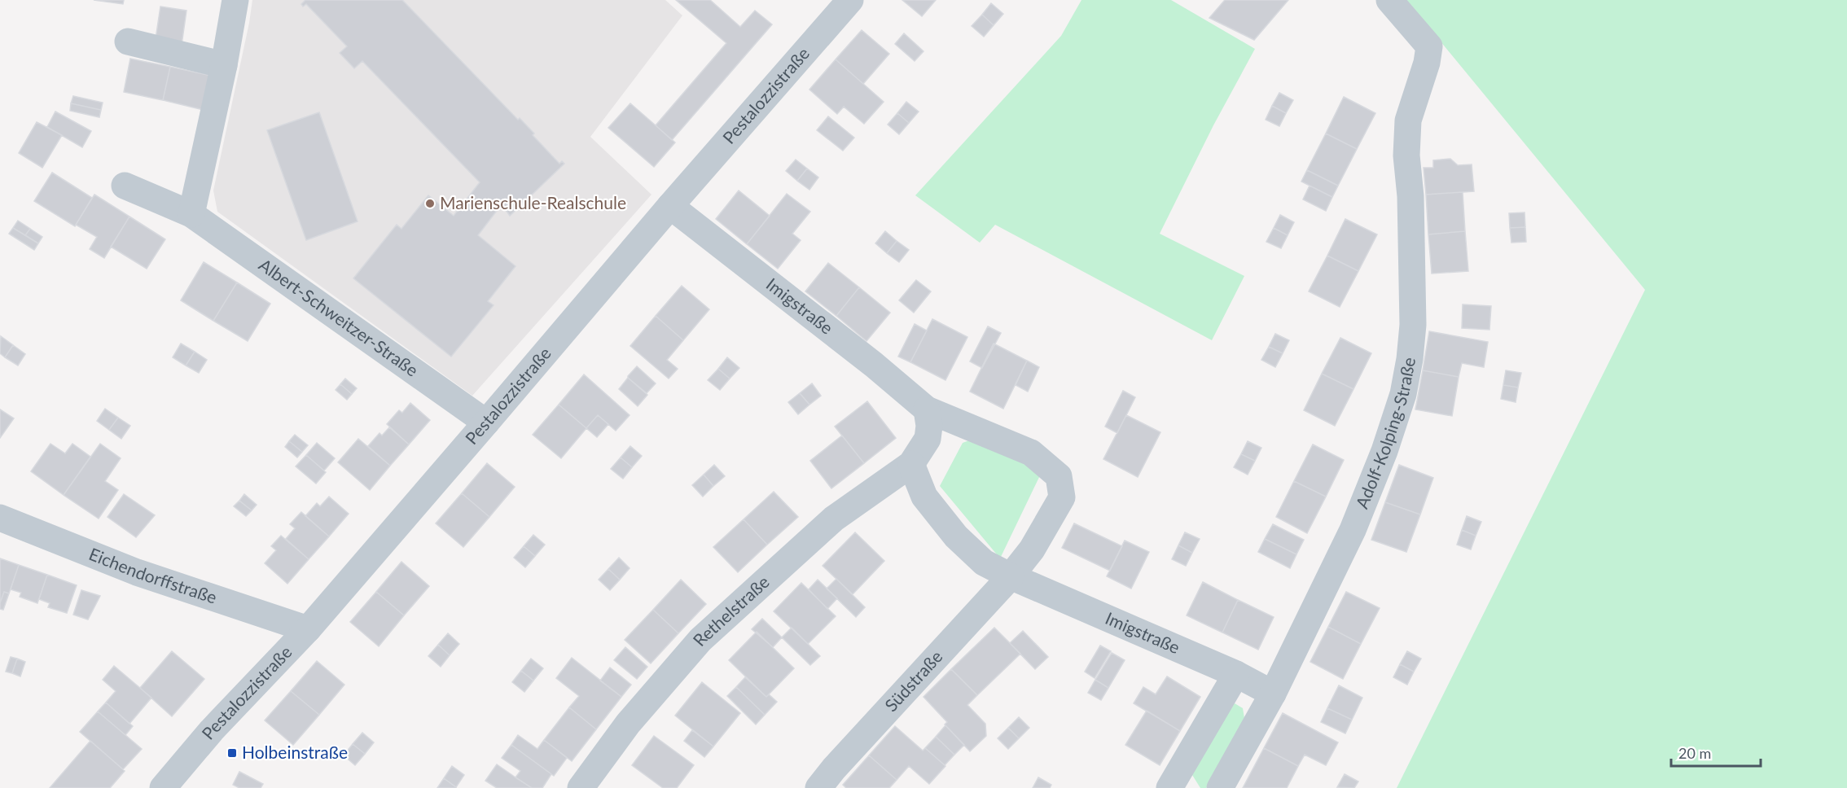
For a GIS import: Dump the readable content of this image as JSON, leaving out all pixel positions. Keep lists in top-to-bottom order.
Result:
{
  "streets": {
    "street": [
      "Pestalozzistraße",
      "Imigstraße",
      "Albert-Schweitzer-Straße",
      "Adolf-Kolping-Straße",
      "Eichendorffstraße",
      "Rethelstraße",
      "Südstraße"
    ]
  },
  "crossings": [
    ["Pestalozzistraße", "Imigstraße"],
    ["Pestalozzistraße", "Albert-Schweitzer-Straße"],
    ["Pestalozzistraße", "Eichendorffstraße"],
    ["Imigstraße", "Adolf-Kolping-Straße"],
    ["Imigstraße", "Rethelstraße"],
    ["Imigstraße", "Südstraße"]
  ],
  "places": {
    "other": ["Marienschule-Realschule"],
    "transit": ["Holbeinstraße"]
  },
  "scale_bar": "20 m"
}
